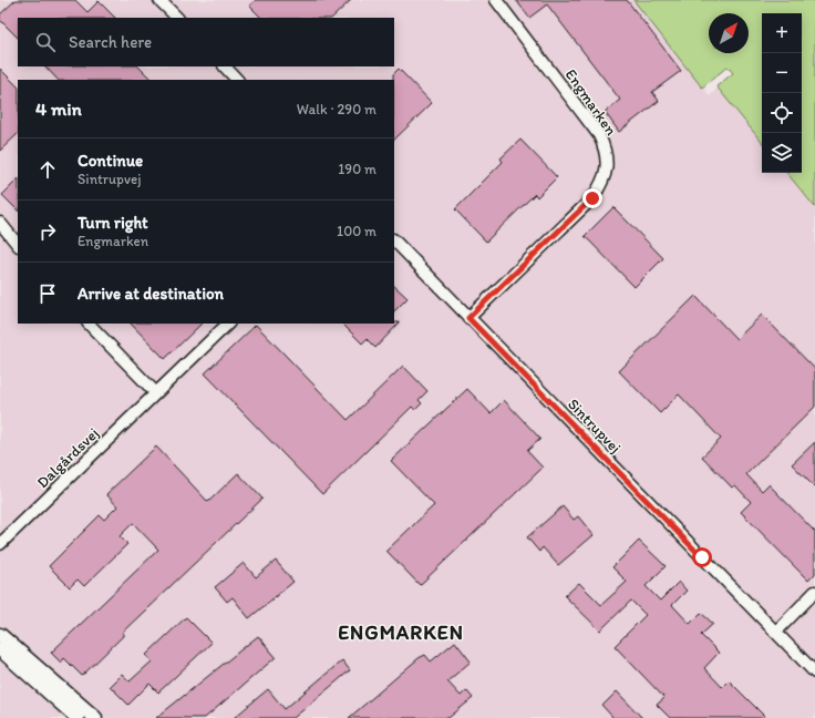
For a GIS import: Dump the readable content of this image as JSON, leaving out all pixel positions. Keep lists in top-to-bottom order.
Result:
{
  "streets": {
    "street": ["Engmarken", "Sintrupvej", "Dalgårdsvej"]
  },
  "crossings": [
    ["Engmarken", "Sintrupvej"]
  ],
  "districts": ["ENGMARKEN"],
  "north": "top right",
  "page": {
    "map_buttons": ["+", "−"],
    "search": "Search here",
    "heading": ["4 min", "Walk · 290 m"],
    "list": [
      ["Continue", "Sintrupvej", "190 m"],
      ["Turn right", "Engmarken", "100 m"],
      "Arrive at destination"
    ]
  }
}
